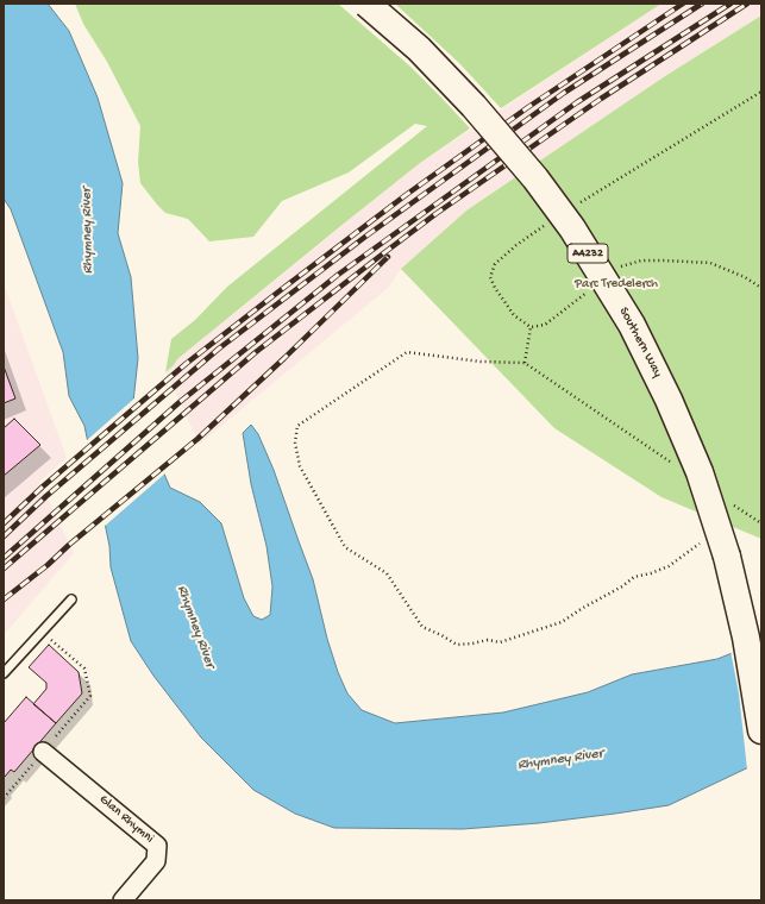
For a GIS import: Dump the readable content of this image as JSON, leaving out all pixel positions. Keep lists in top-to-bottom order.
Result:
{
  "streets": {
    "main road": ["A4232", "Southern Way"],
    "street": ["Glan Rhymni"]
  },
  "water": ["Rhymney River"],
  "parks": ["Parc Tredelerch"]
}
